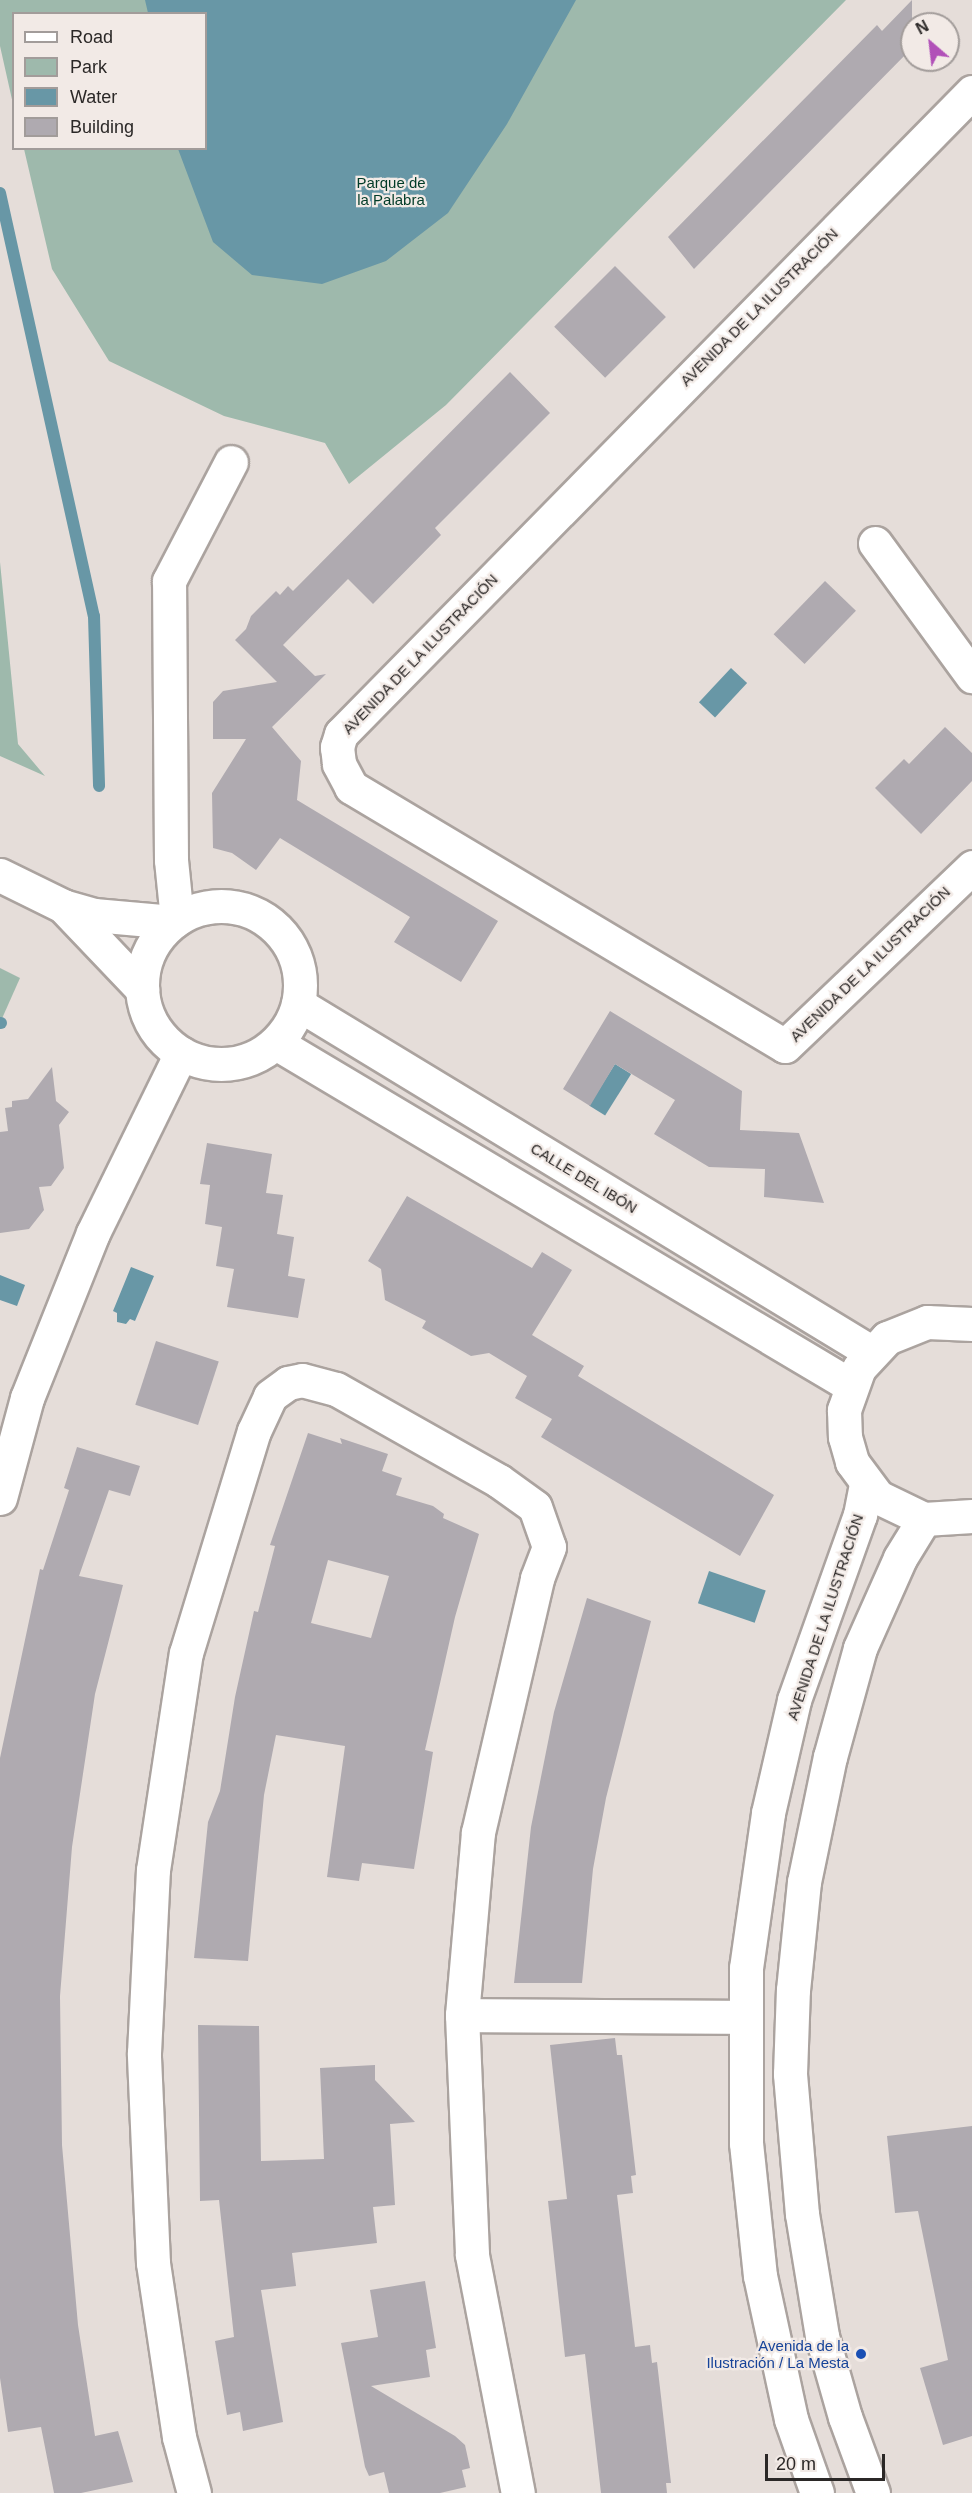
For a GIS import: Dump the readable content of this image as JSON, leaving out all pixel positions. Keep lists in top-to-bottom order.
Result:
{
  "streets": {
    "street": ["AVENIDA DE LA ILUSTRACIÓN", "CALLE DEL IBÓN"]
  },
  "parks": ["Parque de la Palabra"],
  "places": ["Avenida de la Ilustración / La Mesta"],
  "legend": [
    "Road",
    "Park",
    "Water",
    "Building"
  ],
  "scale_bar": "20 m",
  "north": "top left"
}
